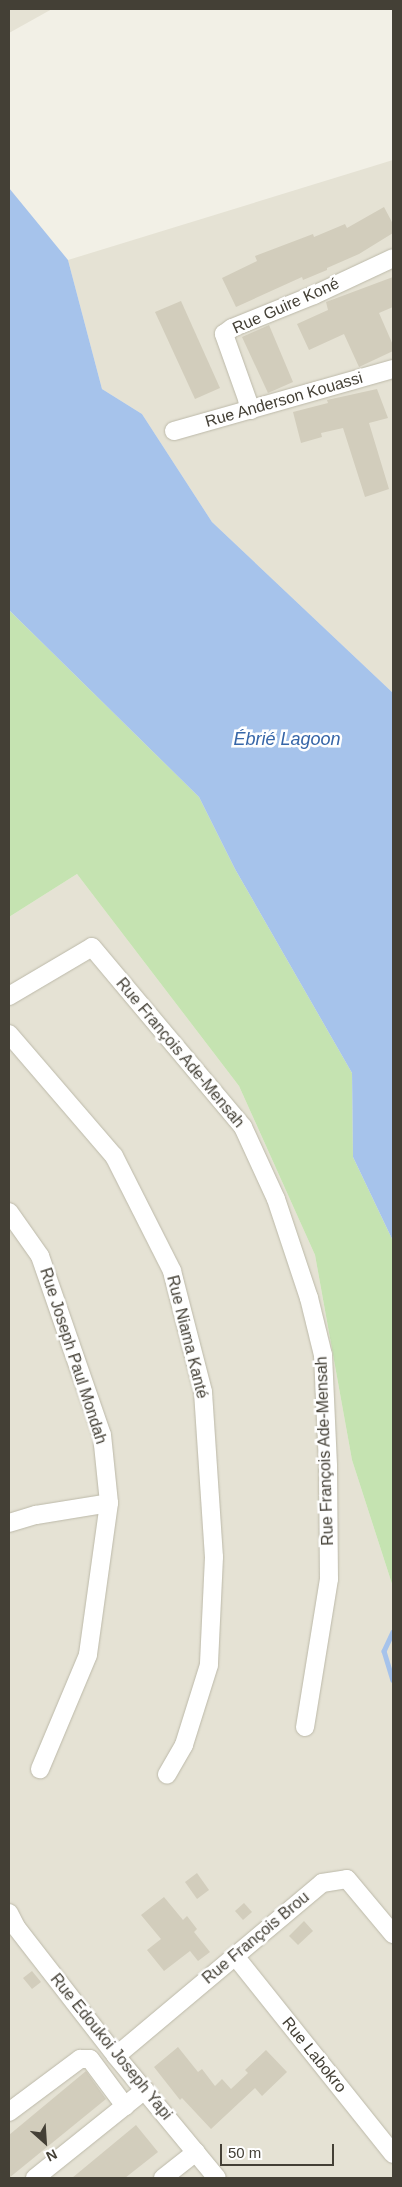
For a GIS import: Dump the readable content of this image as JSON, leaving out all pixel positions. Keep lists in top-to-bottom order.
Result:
{
  "streets": {
    "street": [
      "Rue Guire Koné",
      "Rue Anderson Kouassi",
      "Rue François Ade-Mensah",
      "Rue Niama Kanté",
      "Rue Joseph Paul Mondah",
      "Rue François Brou",
      "Rue Edoukoi Joseph Yapi",
      "Rue Labokro"
    ]
  },
  "crossings": [
    ["Rue Guire Koné", "Rue Anderson Kouassi"],
    ["Rue François Brou", "Rue Edoukoi Joseph Yapi"],
    ["Rue François Brou", "Rue Labokro"]
  ],
  "water": ["Ébrié Lagoon"],
  "scale_bar": "50 m",
  "north": "bottom right"
}
